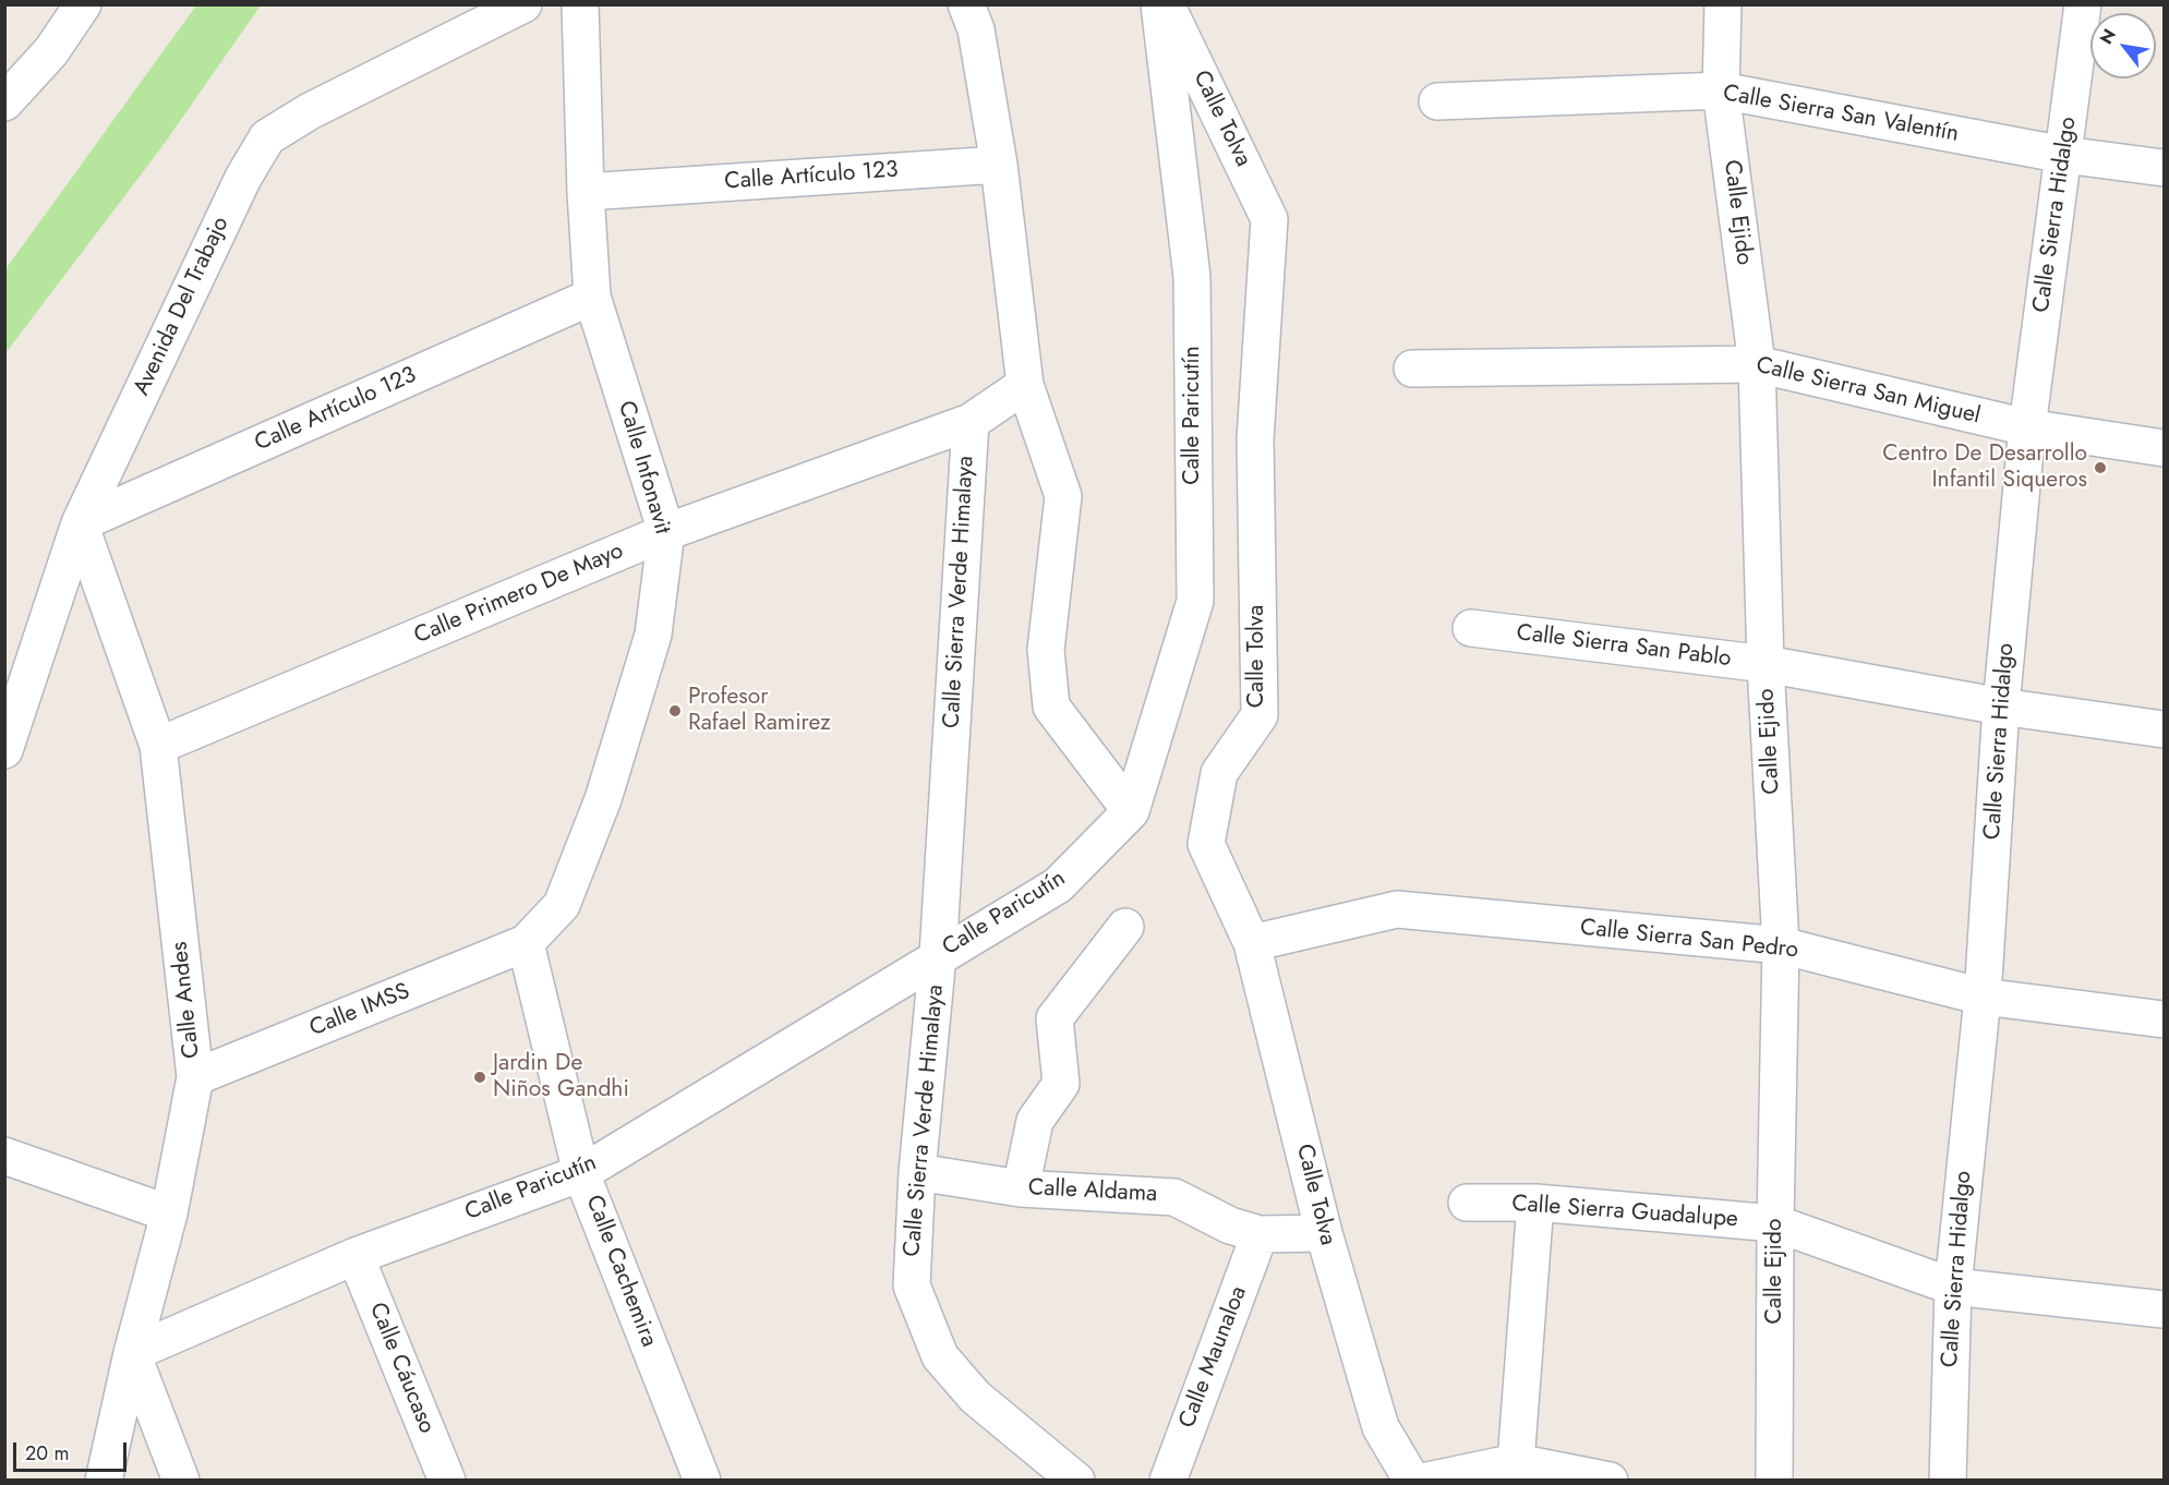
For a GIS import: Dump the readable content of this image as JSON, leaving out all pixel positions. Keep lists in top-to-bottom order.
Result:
{
  "streets": {
    "street": [
      "Calle Sierra San Valentín",
      "Calle Tolva",
      "Calle Artículo 123",
      "Calle Ejido",
      "Calle Sierra Hidalgo",
      "Avenida Del Trabajo",
      "Calle Sierra San Miguel",
      "Calle Paricutín",
      "Calle Infonavit",
      "Calle Sierra Verde Himalaya",
      "Calle Primero De Mayo",
      "Calle Sierra San Pablo",
      "Calle Sierra San Pedro",
      "Calle Andes",
      "Calle IMSS",
      "Calle Aldama",
      "Calle Sierra Guadalupe",
      "Calle Cachemira",
      "Calle Maunaloa",
      "Calle Cáucaso"
    ]
  },
  "crossings": [
    ["Calle Sierra San Valentín", "Calle Ejido"],
    ["Calle Sierra San Valentín", "Calle Sierra Hidalgo"],
    ["Calle Tolva", "Calle Sierra San Pedro"],
    ["Calle Artículo 123", "Avenida Del Trabajo"],
    ["Calle Artículo 123", "Calle Infonavit"],
    ["Calle Artículo 123", "Calle Andes"],
    ["Calle Ejido", "Calle Sierra San Miguel"],
    ["Calle Ejido", "Calle Sierra San Pablo"],
    ["Calle Ejido", "Calle Sierra San Pedro"],
    ["Calle Ejido", "Calle Sierra Guadalupe"],
    ["Calle Sierra Hidalgo", "Calle Sierra San Miguel"],
    ["Calle Sierra Hidalgo", "Calle Sierra San Pablo"],
    ["Calle Sierra Hidalgo", "Calle Sierra San Pedro"],
    ["Calle Sierra Hidalgo", "Calle Sierra Guadalupe"],
    ["Avenida Del Trabajo", "Calle Andes"],
    ["Calle Paricutín", "Calle Sierra Verde Himalaya"],
    ["Calle Paricutín", "Calle Andes"],
    ["Calle Paricutín", "Calle Cachemira"],
    ["Calle Paricutín", "Calle Cáucaso"],
    ["Calle Infonavit", "Calle Primero De Mayo"],
    ["Calle Infonavit", "Calle IMSS"],
    ["Calle Infonavit", "Calle Cachemira"],
    ["Calle Sierra Verde Himalaya", "Calle Primero De Mayo"],
    ["Calle Sierra Verde Himalaya", "Calle Aldama"],
    ["Calle Primero De Mayo", "Calle Andes"],
    ["Calle Andes", "Calle IMSS"],
    ["Calle IMSS", "Calle Cachemira"],
    ["Calle Aldama", "Calle Maunaloa"]
  ],
  "places": ["Centro De Desarrollo Infantil Siqueros", "Profesor Rafael Ramirez", "Jardin De Niños Gandhi"],
  "scale_bar": "20 m",
  "north": "top left"
}
